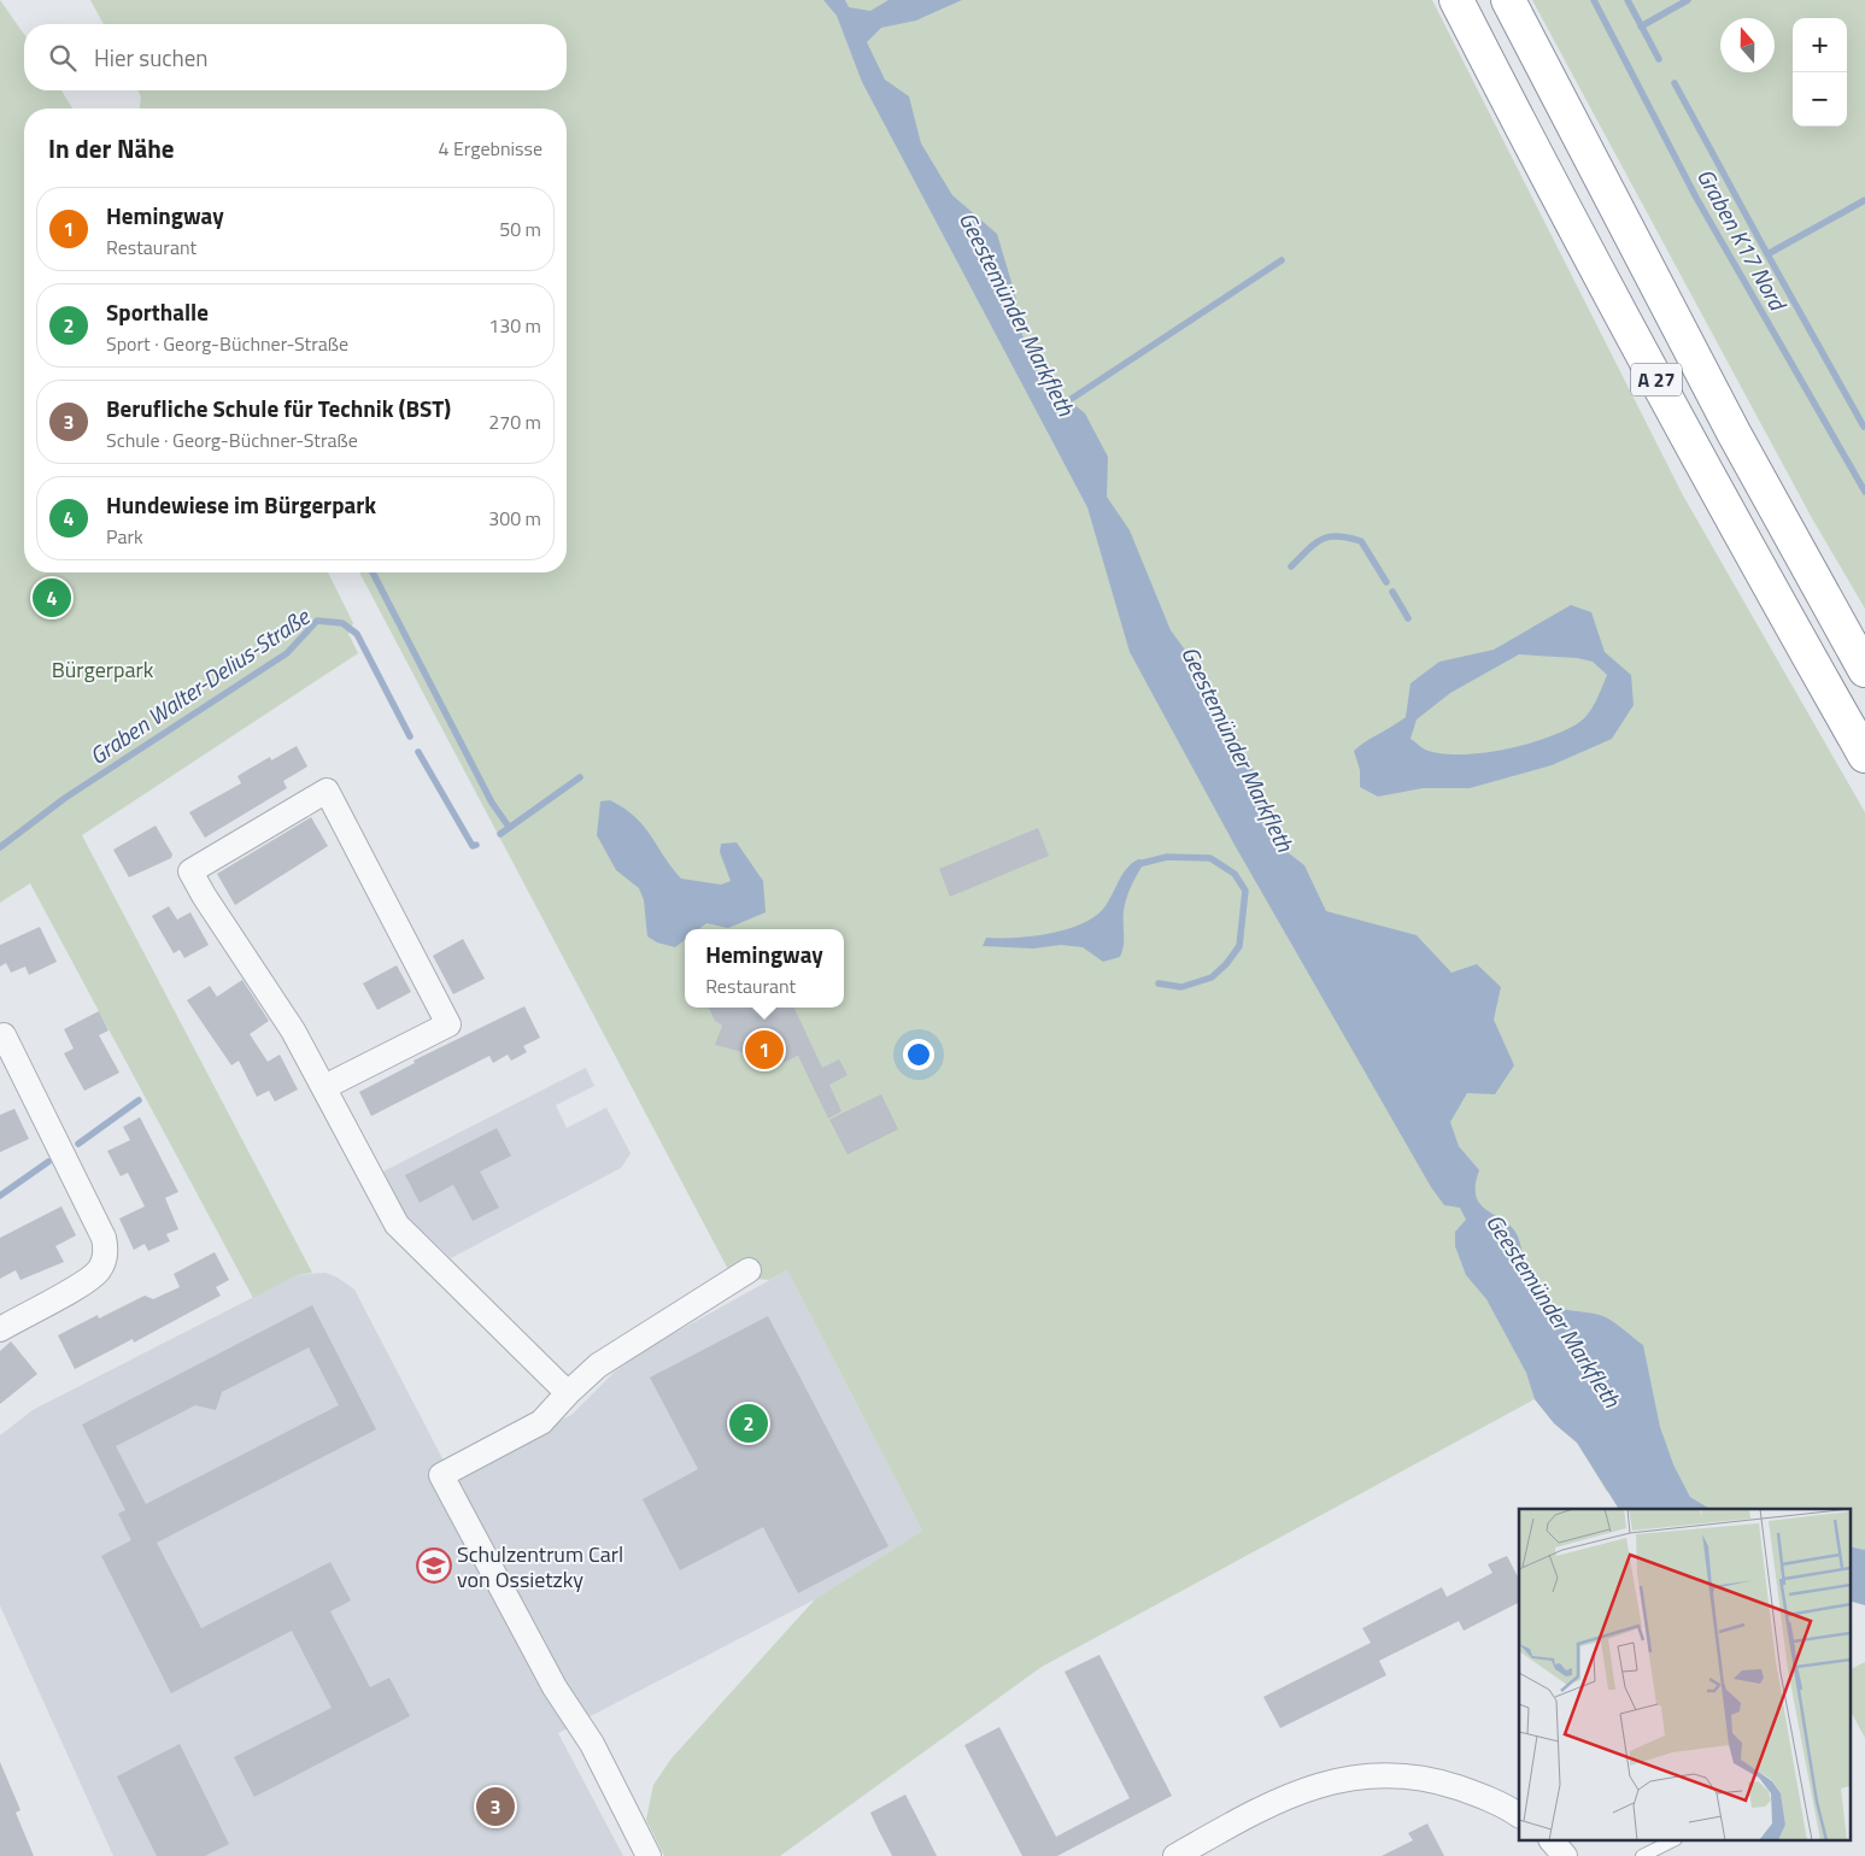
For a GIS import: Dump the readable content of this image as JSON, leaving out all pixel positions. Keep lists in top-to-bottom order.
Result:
{
  "streets": {
    "highway": ["A 27"]
  },
  "water": ["Graben K17 Nord", "Geestemünder Markfleth", "Graben Walter-Delius-Straße"],
  "parks": ["Bürgerpark"],
  "places": {
    "school or university": ["Schulzentrum Carl von Ossietzky"]
  },
  "north": "top",
  "page": {
    "map_buttons": ["+", "−"],
    "search": "Hier suchen",
    "heading": ["In der Nähe", "4 Ergebnisse"],
    "list": [
      {
        "mark": "1",
        "name": "Hemingway",
        "note": "Restaurant",
        "value": "50 m"
      },
      {
        "mark": "2",
        "name": "Sporthalle",
        "note": "Sport · Georg-Büchner-Straße",
        "value": "130 m"
      },
      {
        "mark": "3",
        "name": "Berufliche Schule für Technik (BST)",
        "note": "Schule · Georg-Büchner-Straße",
        "value": "270 m"
      },
      {
        "mark": "4",
        "name": "Hundewiese im Bürgerpark",
        "note": "Park",
        "value": "300 m"
      }
    ],
    "pins": [
      "4",
      "1",
      "2",
      "3"
    ],
    "popup": ["Hemingway", "Restaurant"]
  }
}
